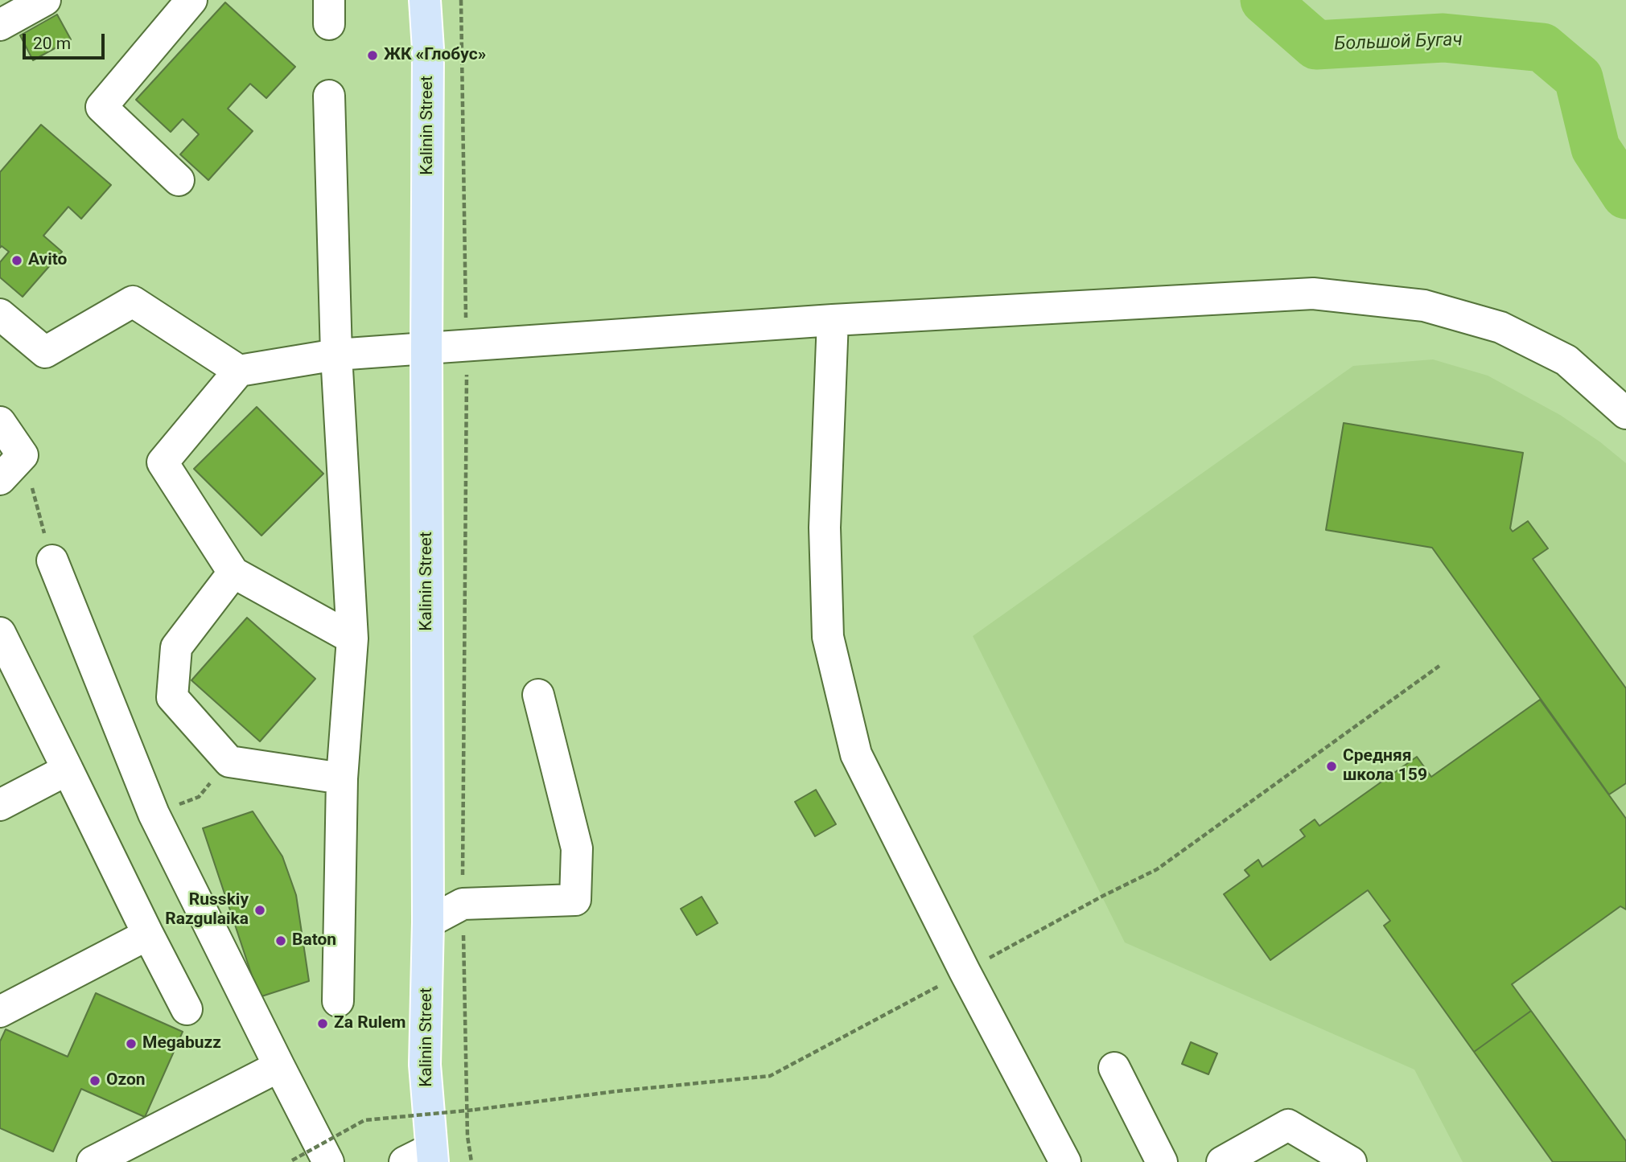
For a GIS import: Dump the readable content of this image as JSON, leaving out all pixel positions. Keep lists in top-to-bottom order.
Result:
{
  "streets": {
    "main road": ["Kalinin Street"]
  },
  "water": ["Большой Бугач"],
  "places": [
    "ЖК «Глобус»",
    "Avito",
    "Средняя школа 159",
    "Russkiy Razgulaika",
    "Baton",
    "Za Rulem",
    "Megabuzz",
    "Ozon"
  ],
  "scale_bar": "20 m"
}
